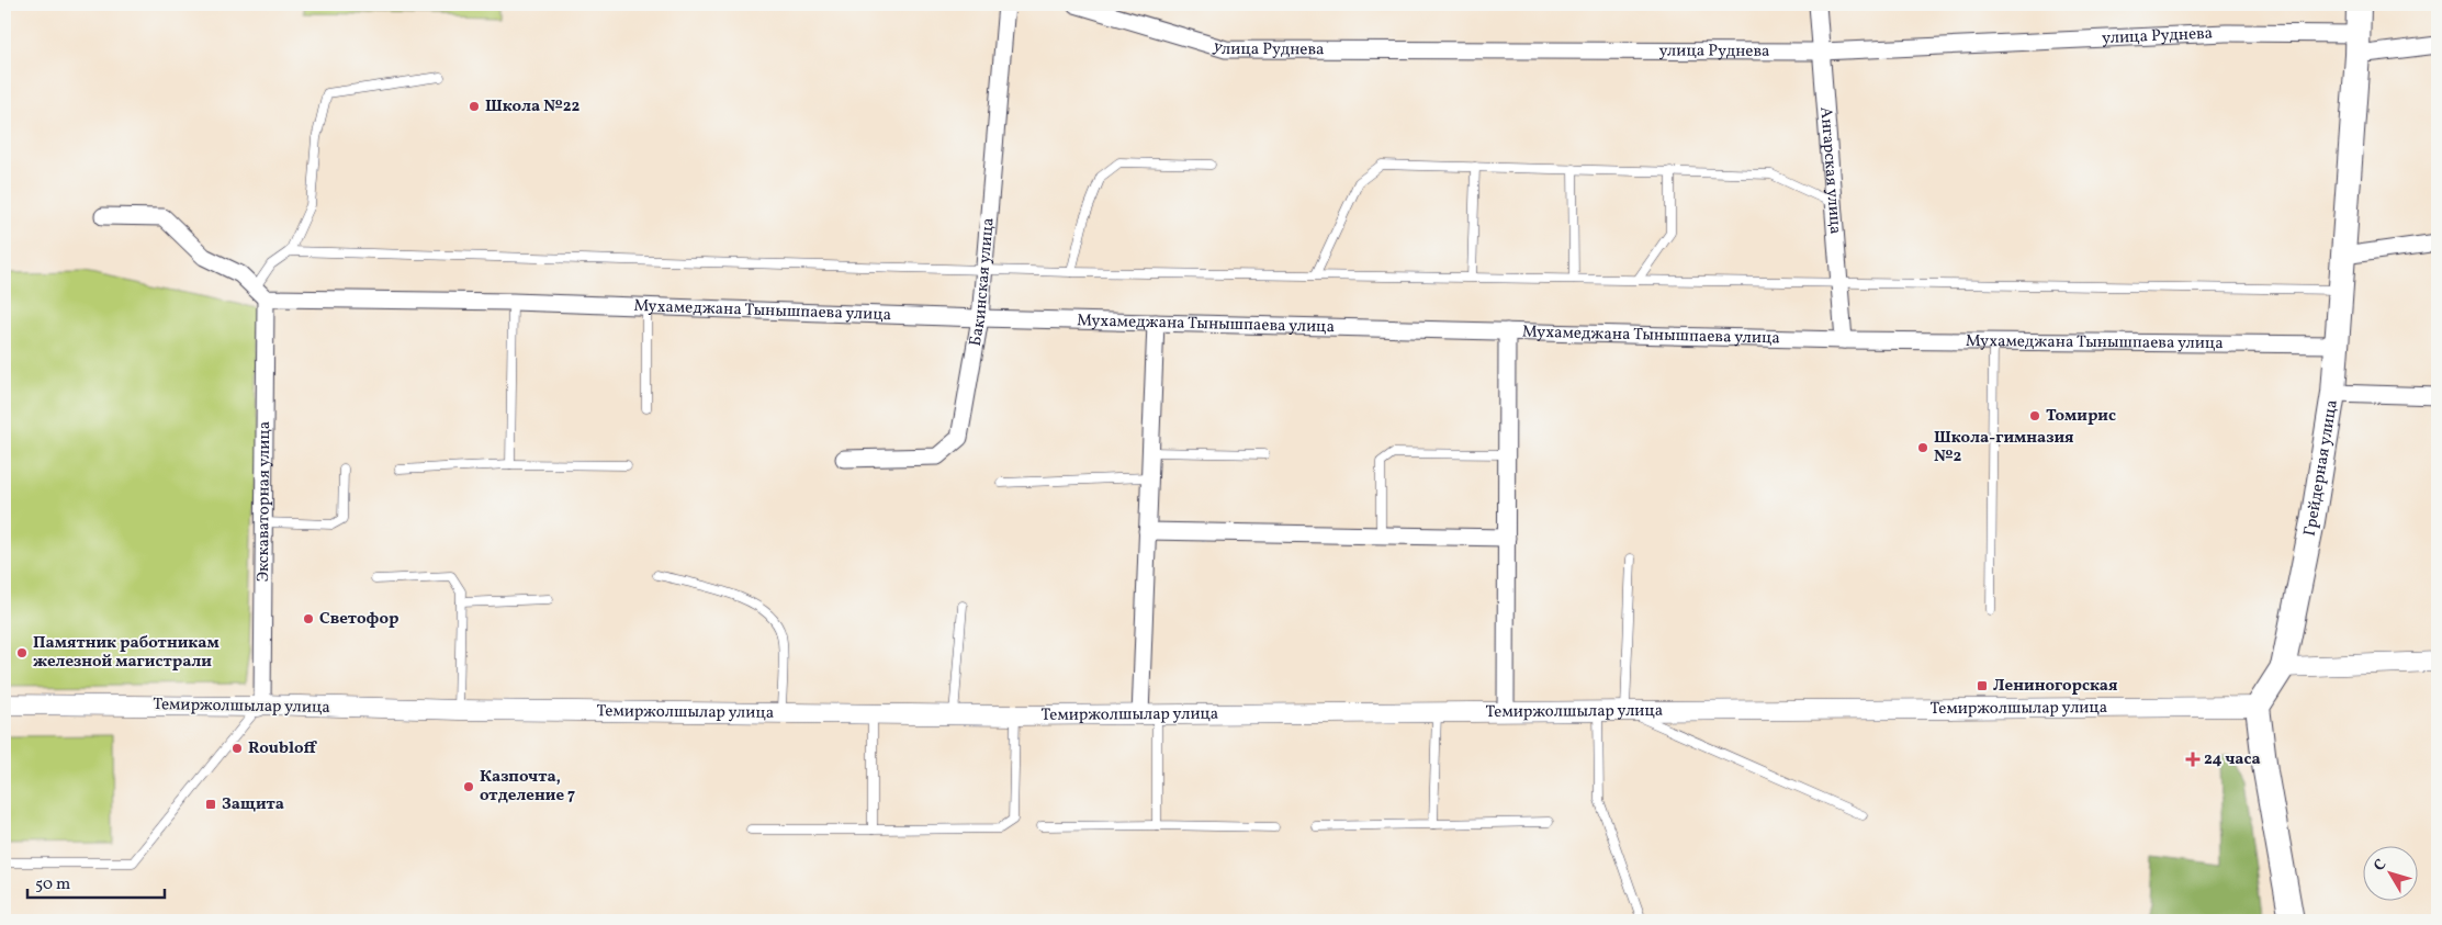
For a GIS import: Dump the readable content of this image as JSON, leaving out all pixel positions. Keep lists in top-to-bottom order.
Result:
{
  "streets": {
    "main road": ["Грейдерная улица"],
    "street": [
      "улица Руднева",
      "Ангарская улица",
      "Бакинская улица",
      "Мухамеджана Тынышпаева улица",
      "Экскаваторная улица",
      "Темиржолшылар улица"
    ]
  },
  "crossings": [
    ["улица Руднева", "Ангарская улица"],
    ["улица Руднева", "Грейдерная улица"],
    ["Ангарская улица", "Мухамеджана Тынышпаева улица"],
    ["Бакинская улица", "Мухамеджана Тынышпаева улица"],
    ["Мухамеджана Тынышпаева улица", "Грейдерная улица"],
    ["Мухамеджана Тынышпаева улица", "Экскаваторная улица"],
    ["Грейдерная улица", "Темиржолшылар улица"],
    ["Экскаваторная улица", "Темиржолшылар улица"]
  ],
  "places": {
    "other": [
      "Школа №22",
      "Томирис",
      "Школа-гимназия №2",
      "Светофор",
      "Памятник работникам железной магистрали",
      "Roubloff",
      "Казпочта, отделение 7"
    ],
    "transit": ["Лениногорская", "Защита"],
    "health": ["24 часа"]
  },
  "scale_bar": "50 m",
  "north": "top left"
}
